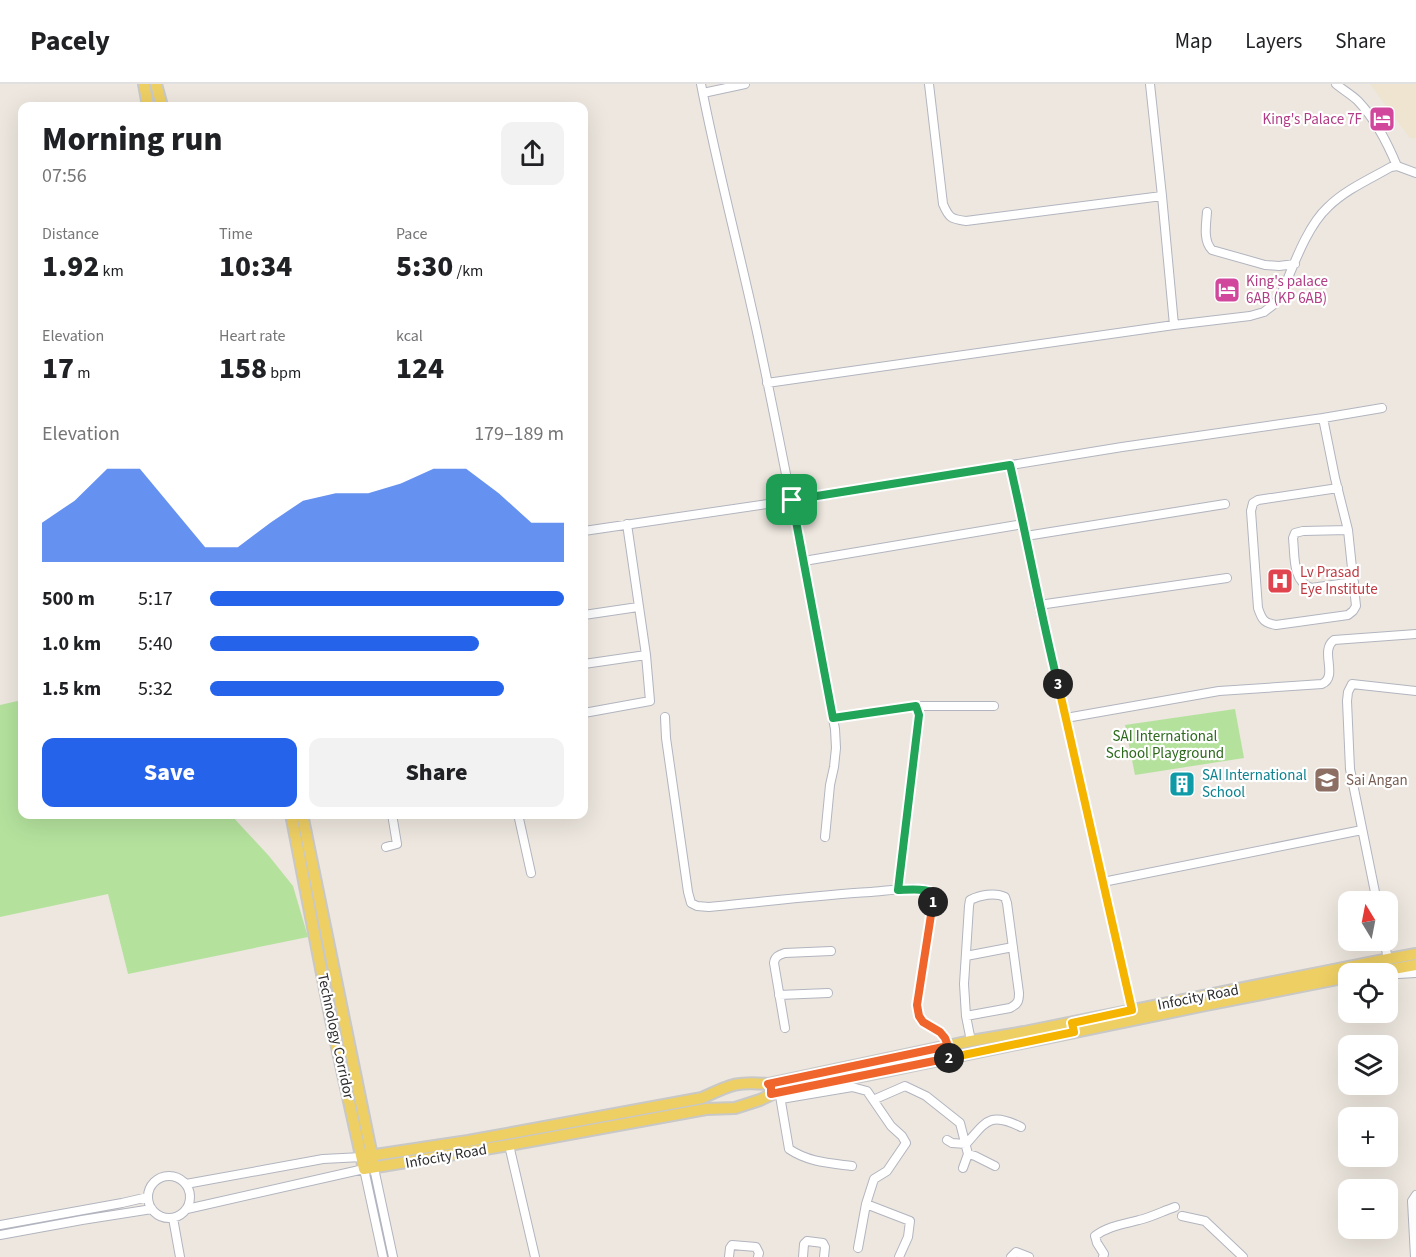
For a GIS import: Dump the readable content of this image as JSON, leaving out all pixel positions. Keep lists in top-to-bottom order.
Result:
{
  "streets": {
    "main road": ["Infocity Road", "Technology Corridor"]
  },
  "crossings": [
    ["Infocity Road", "Technology Corridor"]
  ],
  "parks": ["SAI International School Playground"],
  "places": {
    "hotel": ["King's Palace 7F", "King's palace 6AB (KP 6AB)"],
    "hospital": ["Lv Prasad Eye Institute"],
    "school or university": ["Sai Angan"],
    "building": ["SAI International School"]
  },
  "north": "top",
  "page": {
    "header": "Pacely",
    "nav": ["Map", "Layers", "Share"],
    "heading": ["Morning run", "07:56"],
    "stats": [
      ["Distance", "1.92 km"],
      ["Time", "10:34"],
      ["Pace", "5:30 /km"],
      ["Elevation", "17 m"],
      ["Heart rate", "158 bpm"],
      ["kcal", "124"]
    ],
    "chart": ["Elevation", "179–189 m"],
    "list": [
      {
        "name": "500 m",
        "note": "5:17"
      },
      {
        "name": "1.0 km",
        "note": "5:40"
      },
      {
        "name": "1.5 km",
        "note": "5:32"
      }
    ],
    "pins": ["3", "1", "2"],
    "buttons": ["Save", "Share"],
    "map_buttons": ["+", "−"]
  }
}
